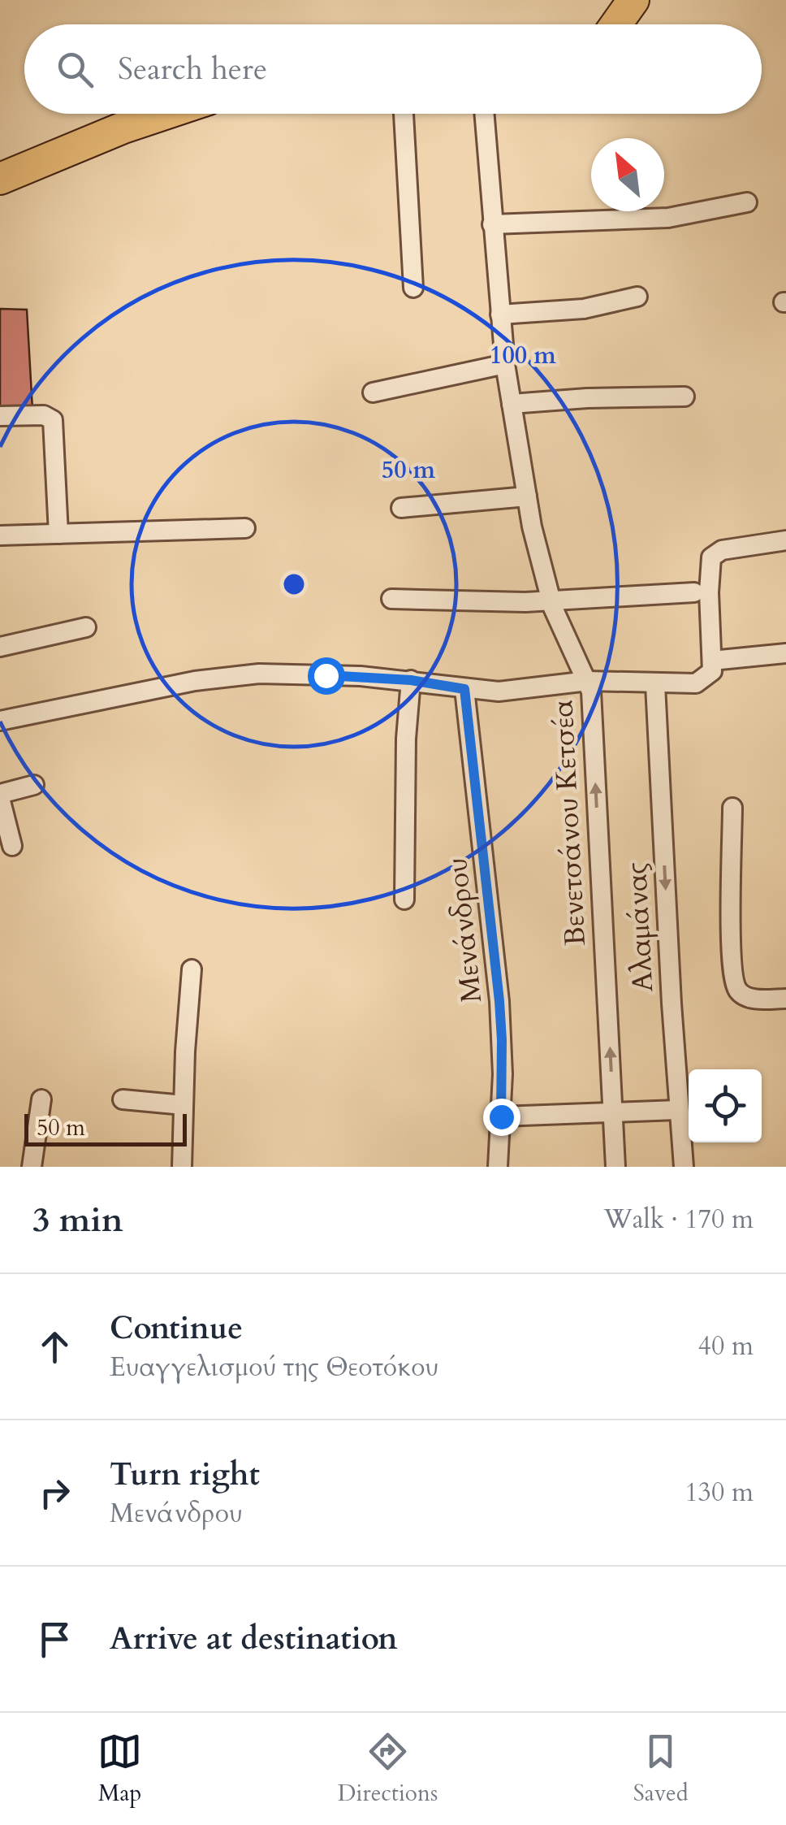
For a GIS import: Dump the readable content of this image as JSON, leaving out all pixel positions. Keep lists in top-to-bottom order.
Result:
{
  "streets": {
    "street": ["Βενετσάνου Κετσέα", "Αλαμάνας", "Μενάνδρου"]
  },
  "one_way": ["Βενετσάνου Κετσέα", "Αλαμάνας"],
  "scale_bar": "50 m",
  "north": "top left",
  "page": {
    "search": "Search here",
    "scale": "50 m",
    "heading": ["3 min", "Walk · 170 m"],
    "list": [
      ["Continue", "Ευαγγελισμού της Θεοτόκου", "40 m"],
      ["Turn right", "Μενάνδρου", "130 m"],
      "Arrive at destination"
    ],
    "nav": ["Map", "Directions", "Saved"]
  },
  "rings": ["100 m", "50 m"]
}
